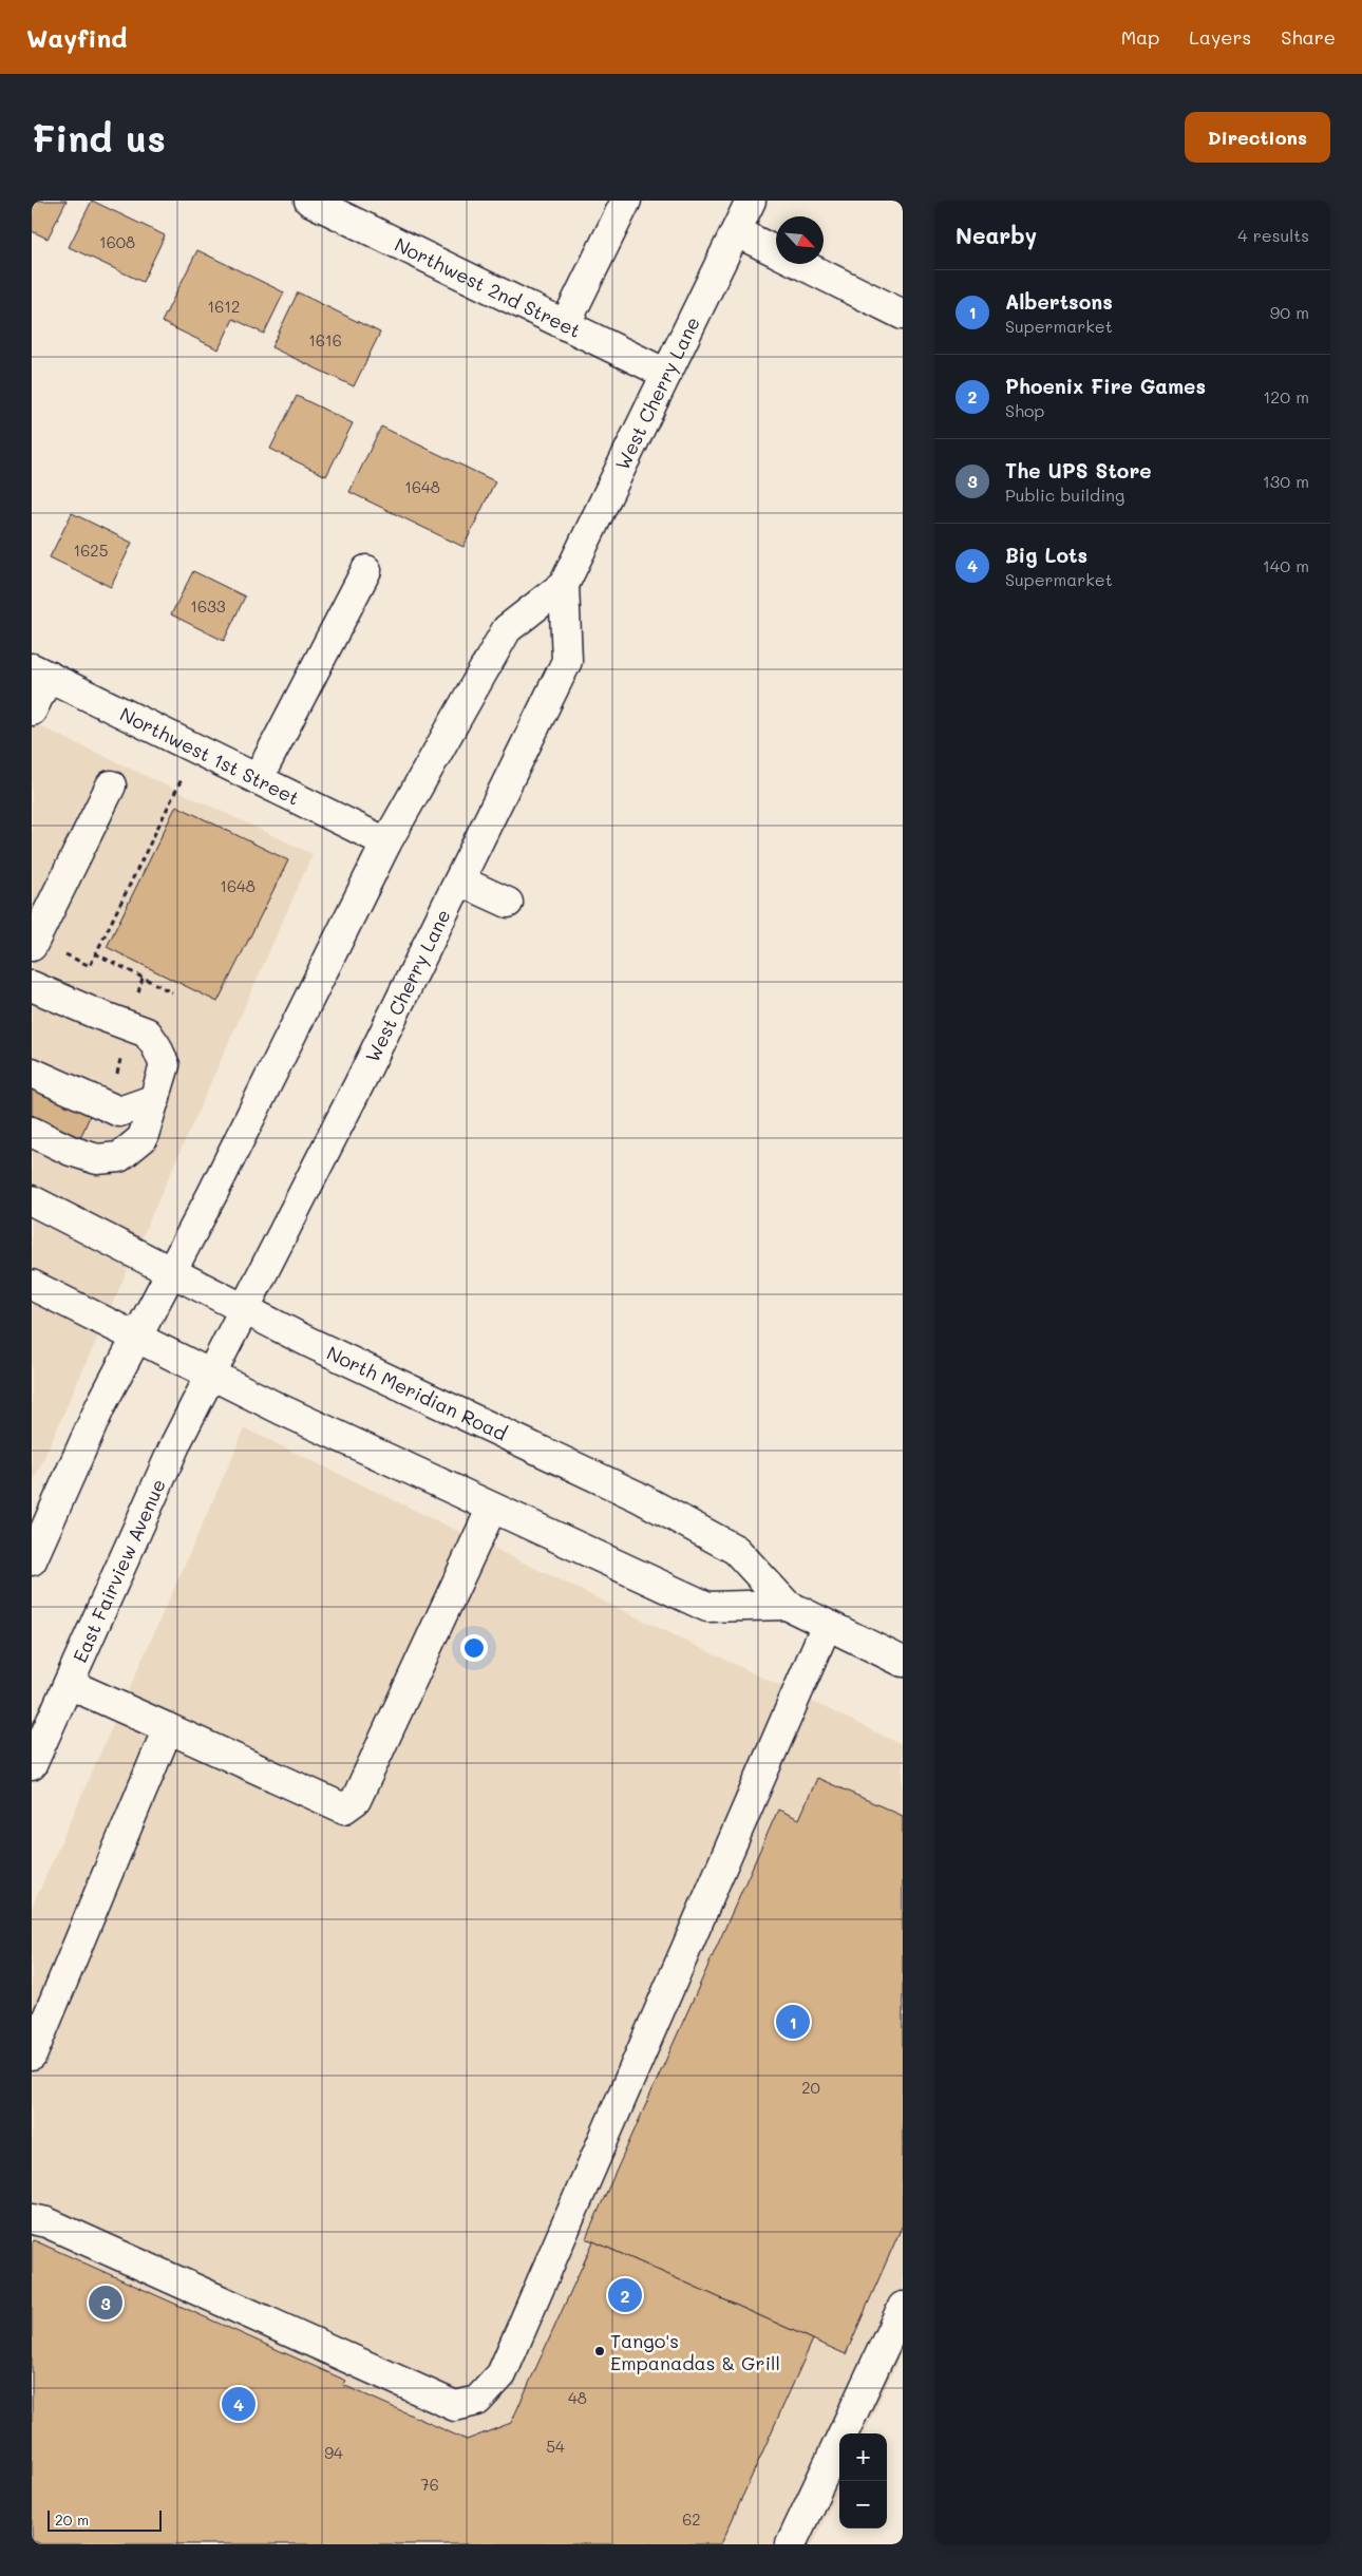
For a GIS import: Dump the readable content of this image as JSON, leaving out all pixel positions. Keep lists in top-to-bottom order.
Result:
{
  "streets": {
    "main road": [
      "Northwest 2nd Street",
      "West Cherry Lane",
      "Northwest 1st Street",
      "North Meridian Road",
      "East Fairview Avenue"
    ]
  },
  "crossings": [
    ["Northwest 2nd Street", "West Cherry Lane"],
    ["West Cherry Lane", "Northwest 1st Street"],
    ["West Cherry Lane", "North Meridian Road"],
    ["West Cherry Lane", "East Fairview Avenue"],
    ["North Meridian Road", "East Fairview Avenue"]
  ],
  "places": ["Tango's Empanadas & Grill"],
  "house_numbers": [
    "1608",
    "1612",
    "1616",
    "1648",
    "1625",
    "1633",
    "1648",
    "20",
    "48",
    "54",
    "94",
    "76",
    "62"
  ],
  "scale_bar": "20 m",
  "north": "bottom right",
  "page": {
    "header": "Wayfind",
    "nav": ["Map", "Layers", "Share"],
    "buttons": "Directions",
    "title": "Find us",
    "heading": ["Nearby", "4 results"],
    "list": [
      {
        "mark": "1",
        "name": "Albertsons",
        "note": "Supermarket",
        "value": "90 m"
      },
      {
        "mark": "2",
        "name": "Phoenix Fire Games",
        "note": "Shop",
        "value": "120 m"
      },
      {
        "mark": "3",
        "name": "The UPS Store",
        "note": "Public building",
        "value": "130 m"
      },
      {
        "mark": "4",
        "name": "Big Lots",
        "note": "Supermarket",
        "value": "140 m"
      }
    ],
    "pins": [
      "1",
      "2",
      "3",
      "4"
    ],
    "map_buttons": ["+", "−"],
    "scale": "20 m"
  }
}
